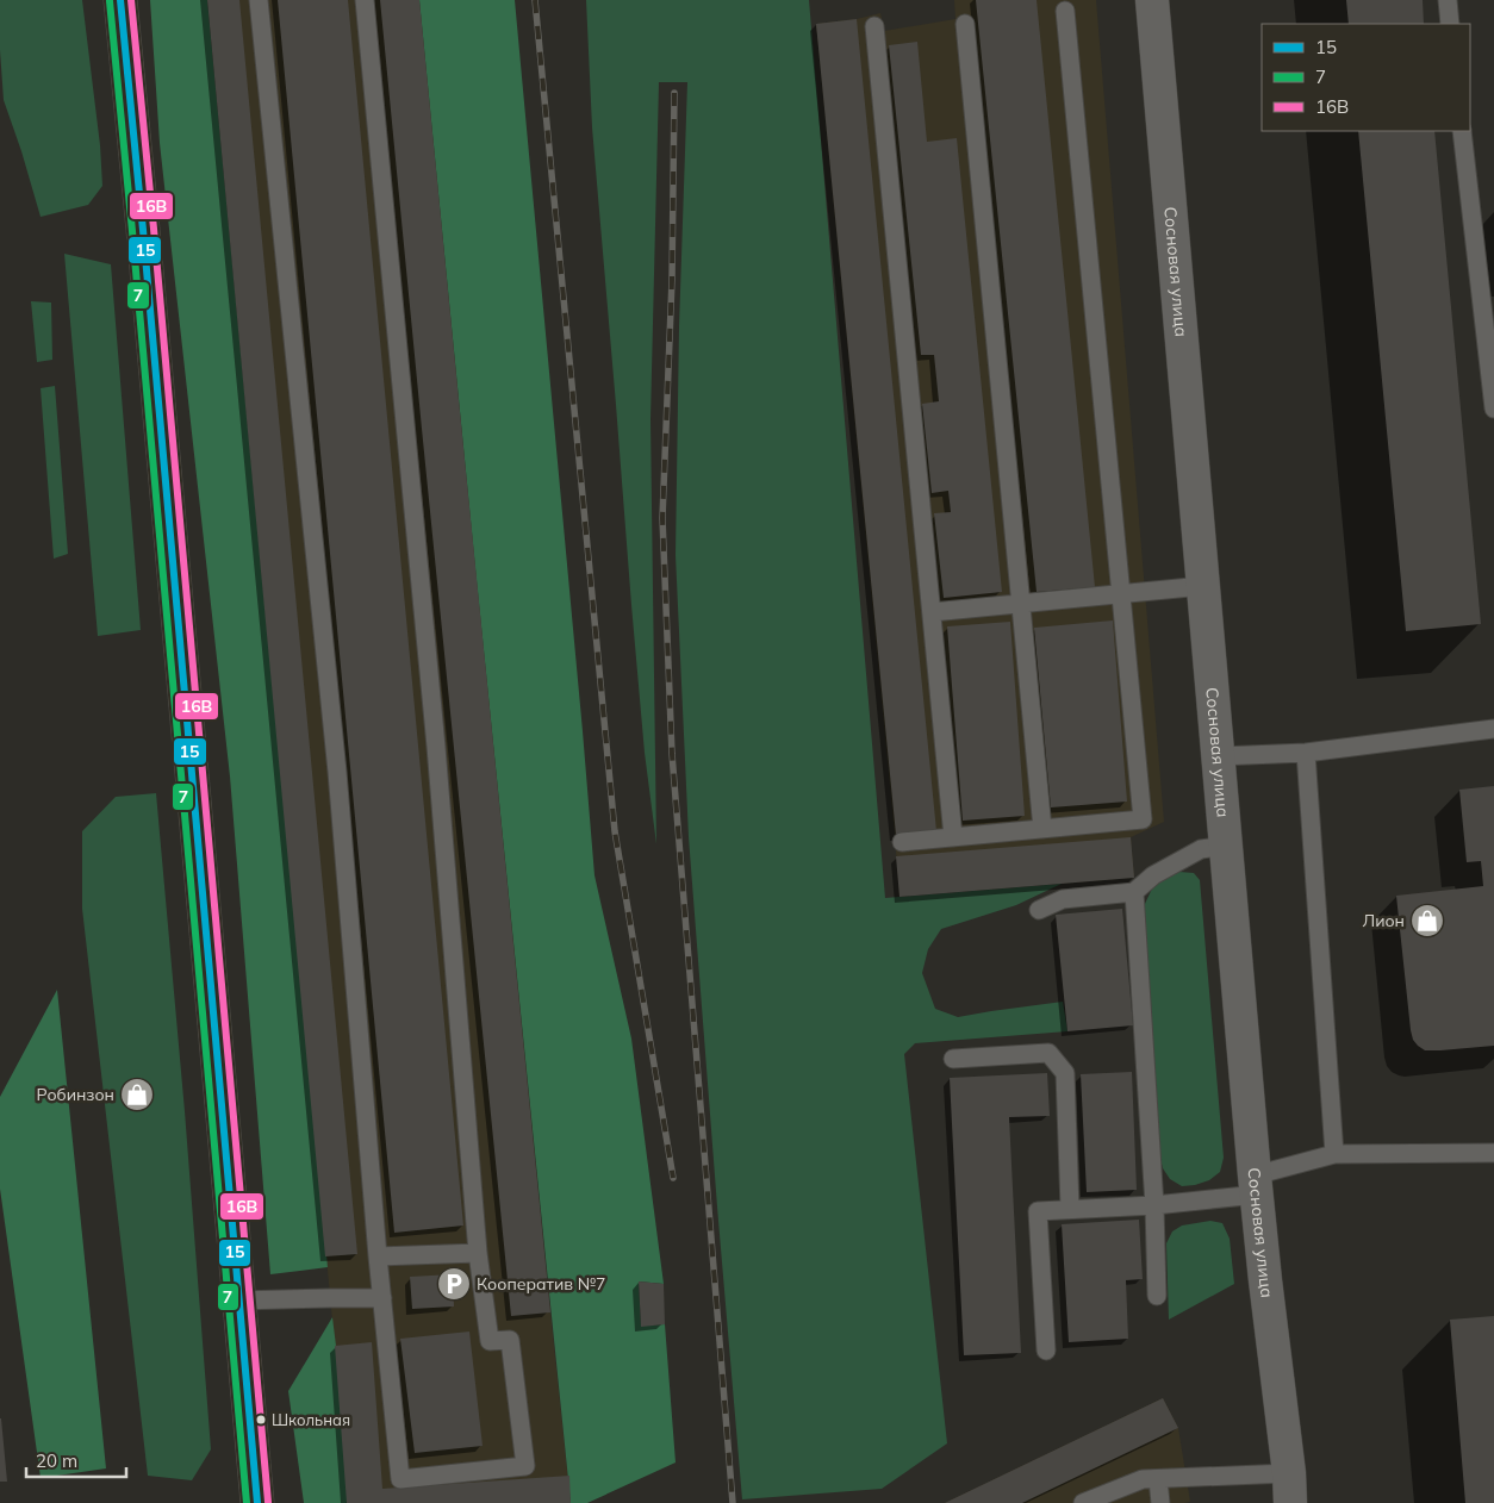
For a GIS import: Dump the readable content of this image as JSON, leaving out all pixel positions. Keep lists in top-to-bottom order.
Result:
{
  "streets": {
    "street": ["Сосновая улица"]
  },
  "places": {
    "shop": ["Лион", "Робинзон"],
    "parking": ["Кооператив №7"],
    "other": ["Школьная"]
  },
  "lines": ["transit line 15", "transit line 16В", "transit line 7"],
  "legend": ["15", "7", "16В"],
  "scale_bar": "20 m"
}
